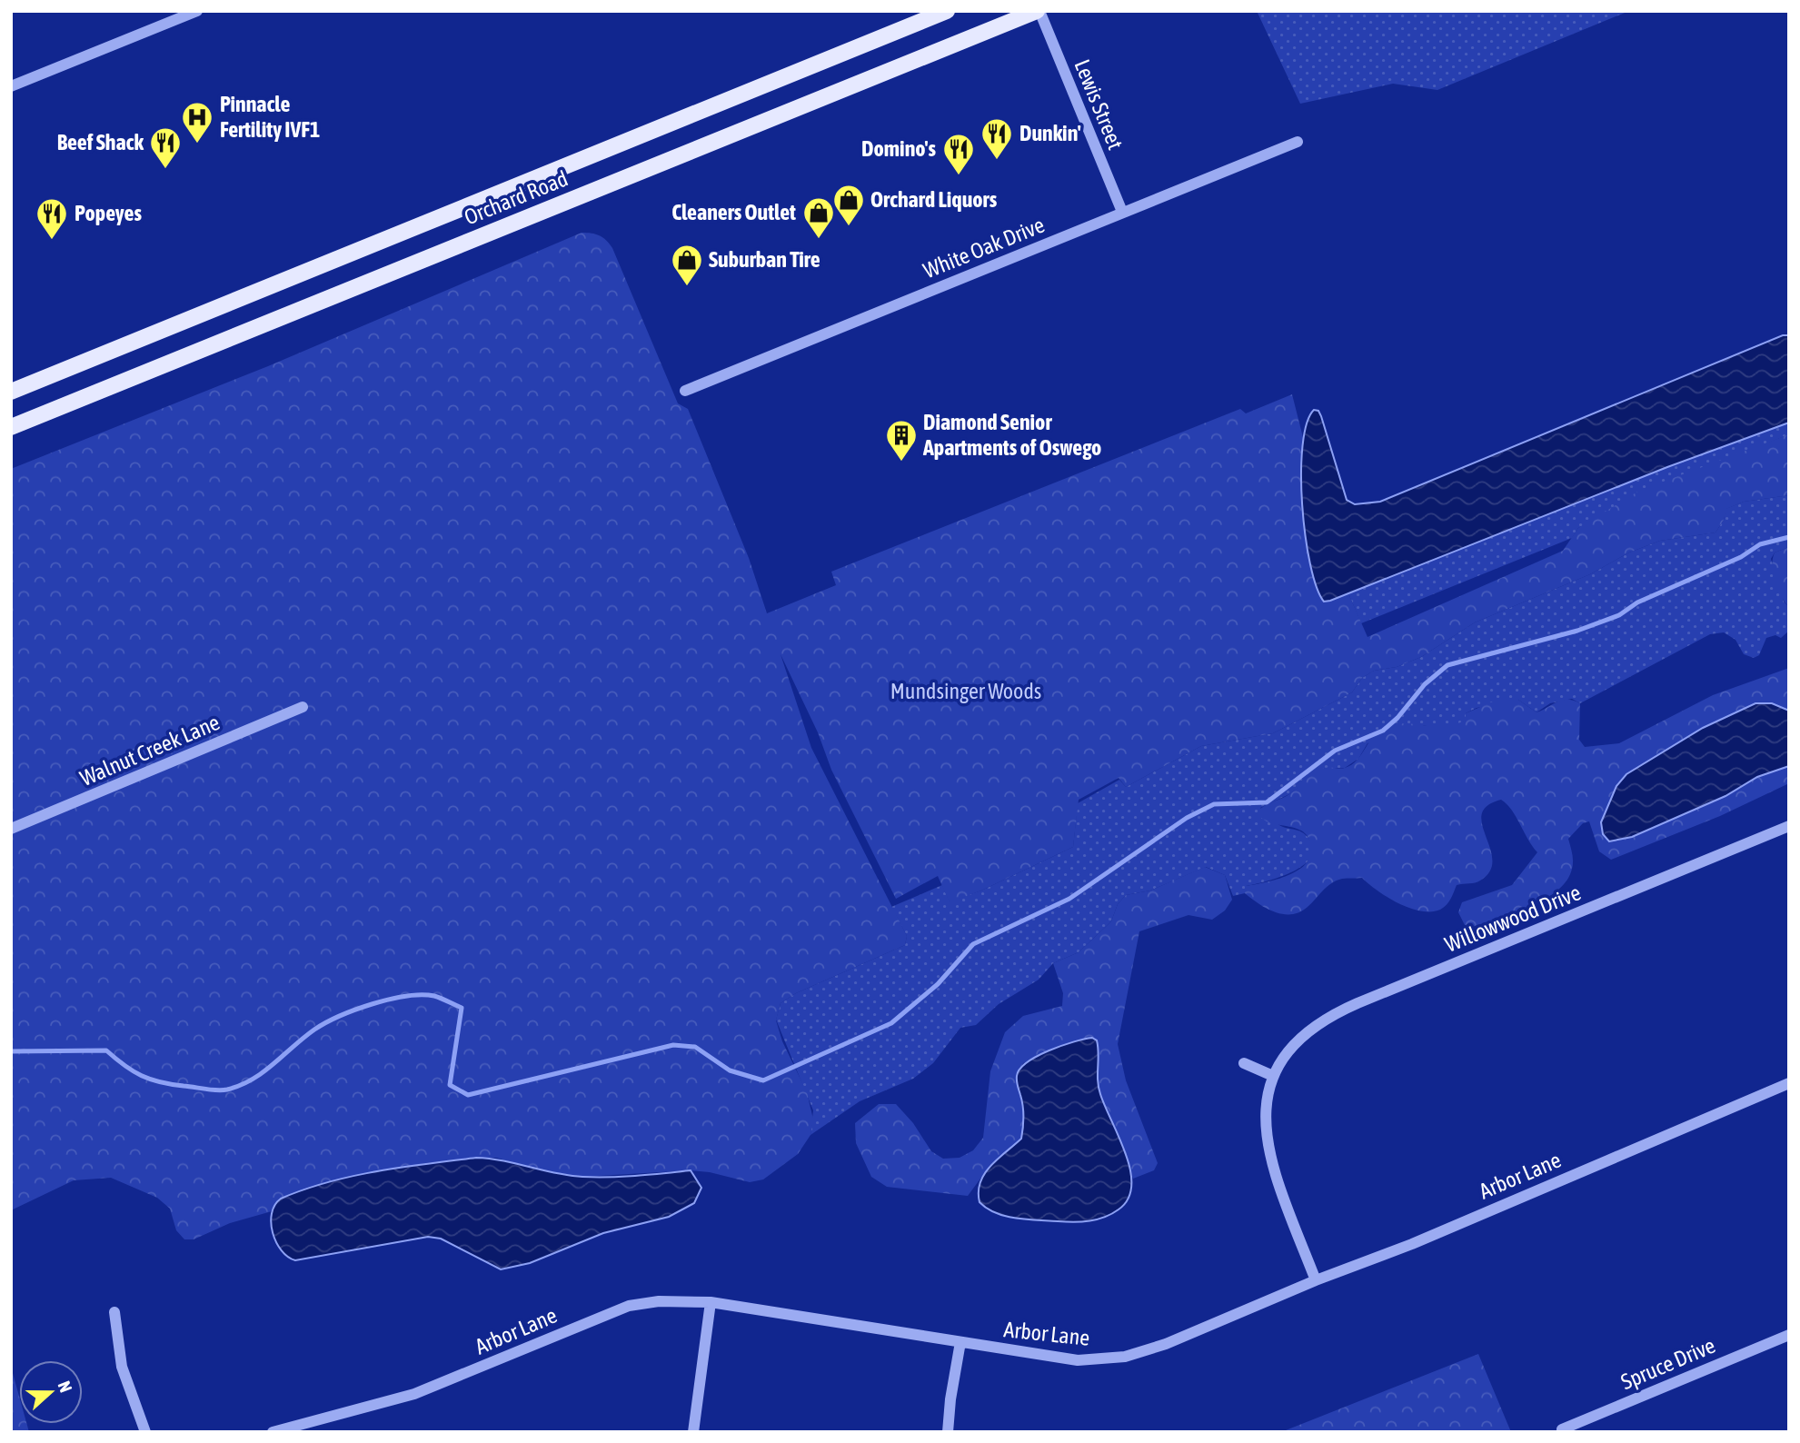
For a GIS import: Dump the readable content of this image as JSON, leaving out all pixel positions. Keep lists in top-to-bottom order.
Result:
{
  "streets": {
    "main road": ["Orchard Road"],
    "street": [
      "Lewis Street",
      "White Oak Drive",
      "Walnut Creek Lane",
      "Willowwood Drive",
      "Arbor Lane",
      "Spruce Drive"
    ]
  },
  "crossings": [
    ["Lewis Street", "Orchard Road"],
    ["Lewis Street", "White Oak Drive"],
    ["Willowwood Drive", "Arbor Lane"]
  ],
  "parks": ["Mundsinger Woods"],
  "places": {
    "hospital": ["Pinnacle Fertility IVF1"],
    "restaurant": [
      "Dunkin'",
      "Beef Shack",
      "Domino's",
      "Popeyes"
    ],
    "shop": ["Orchard Liquors", "Cleaners Outlet", "Suburban Tire"],
    "building": ["Diamond Senior Apartments of Oswego"]
  },
  "north": "right"
}
